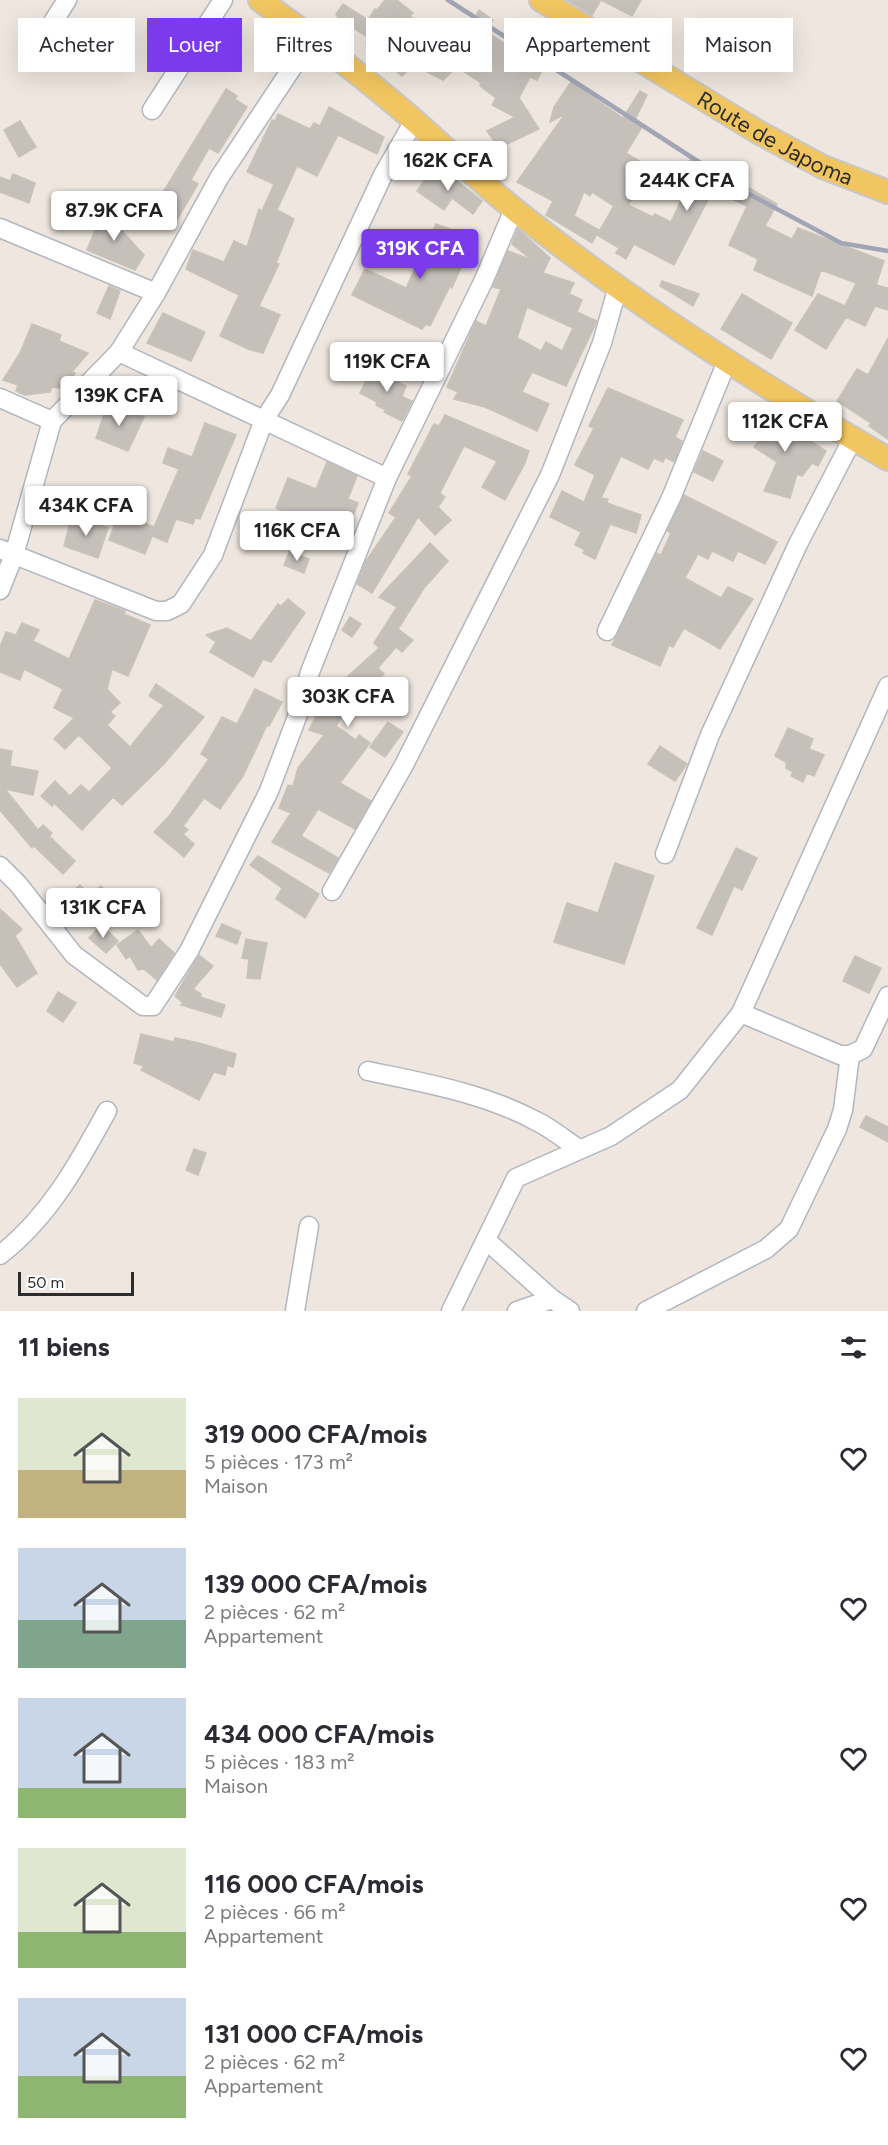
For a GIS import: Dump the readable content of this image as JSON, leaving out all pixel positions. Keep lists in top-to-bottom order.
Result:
{
  "streets": {
    "main road": ["Route de Japoma"]
  },
  "scale_bar": "50 m",
  "page": {
    "chip": [
      "Acheter",
      "Louer",
      "Filtres",
      "Nouveau",
      "Appartement",
      "Maison"
    ],
    "price": [
      "162K CFA",
      "244K CFA",
      "87.9K CFA",
      "319K CFA",
      "119K CFA",
      "139K CFA",
      "112K CFA",
      "434K CFA",
      "116K CFA",
      "303K CFA",
      "131K CFA"
    ],
    "scale": "50 m",
    "heading": "11 biens",
    "list": [
      {
        "name": "319 000 CFA/mois",
        "note": "5 pièces · 173 m² · Maison"
      },
      {
        "name": "139 000 CFA/mois",
        "note": "2 pièces · 62 m² · Appartement"
      },
      {
        "name": "434 000 CFA/mois",
        "note": "5 pièces · 183 m² · Maison"
      },
      {
        "name": "116 000 CFA/mois",
        "note": "2 pièces · 66 m² · Appartement"
      },
      {
        "name": "131 000 CFA/mois",
        "note": "2 pièces · 62 m² · Appartement"
      }
    ]
  }
}
